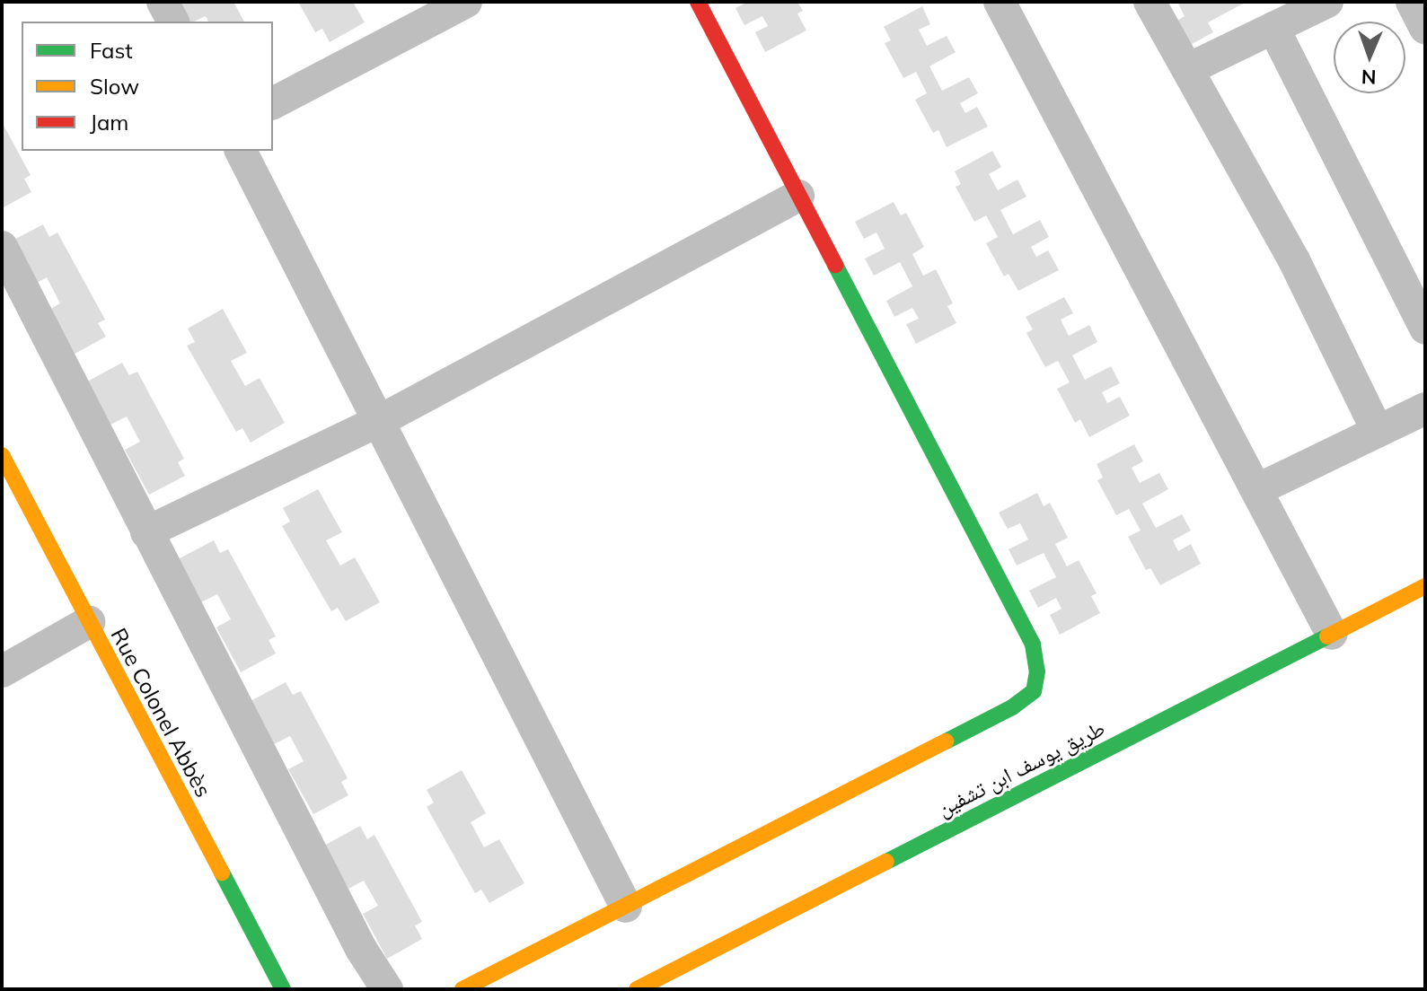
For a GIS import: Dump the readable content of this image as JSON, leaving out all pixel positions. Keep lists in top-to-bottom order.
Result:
{
  "streets": {
    "street": ["Rue Colonel Abbès", "طريق يوسف ابن تشفين"]
  },
  "legend": ["Fast", "Slow", "Jam"],
  "north": "bottom"
}
